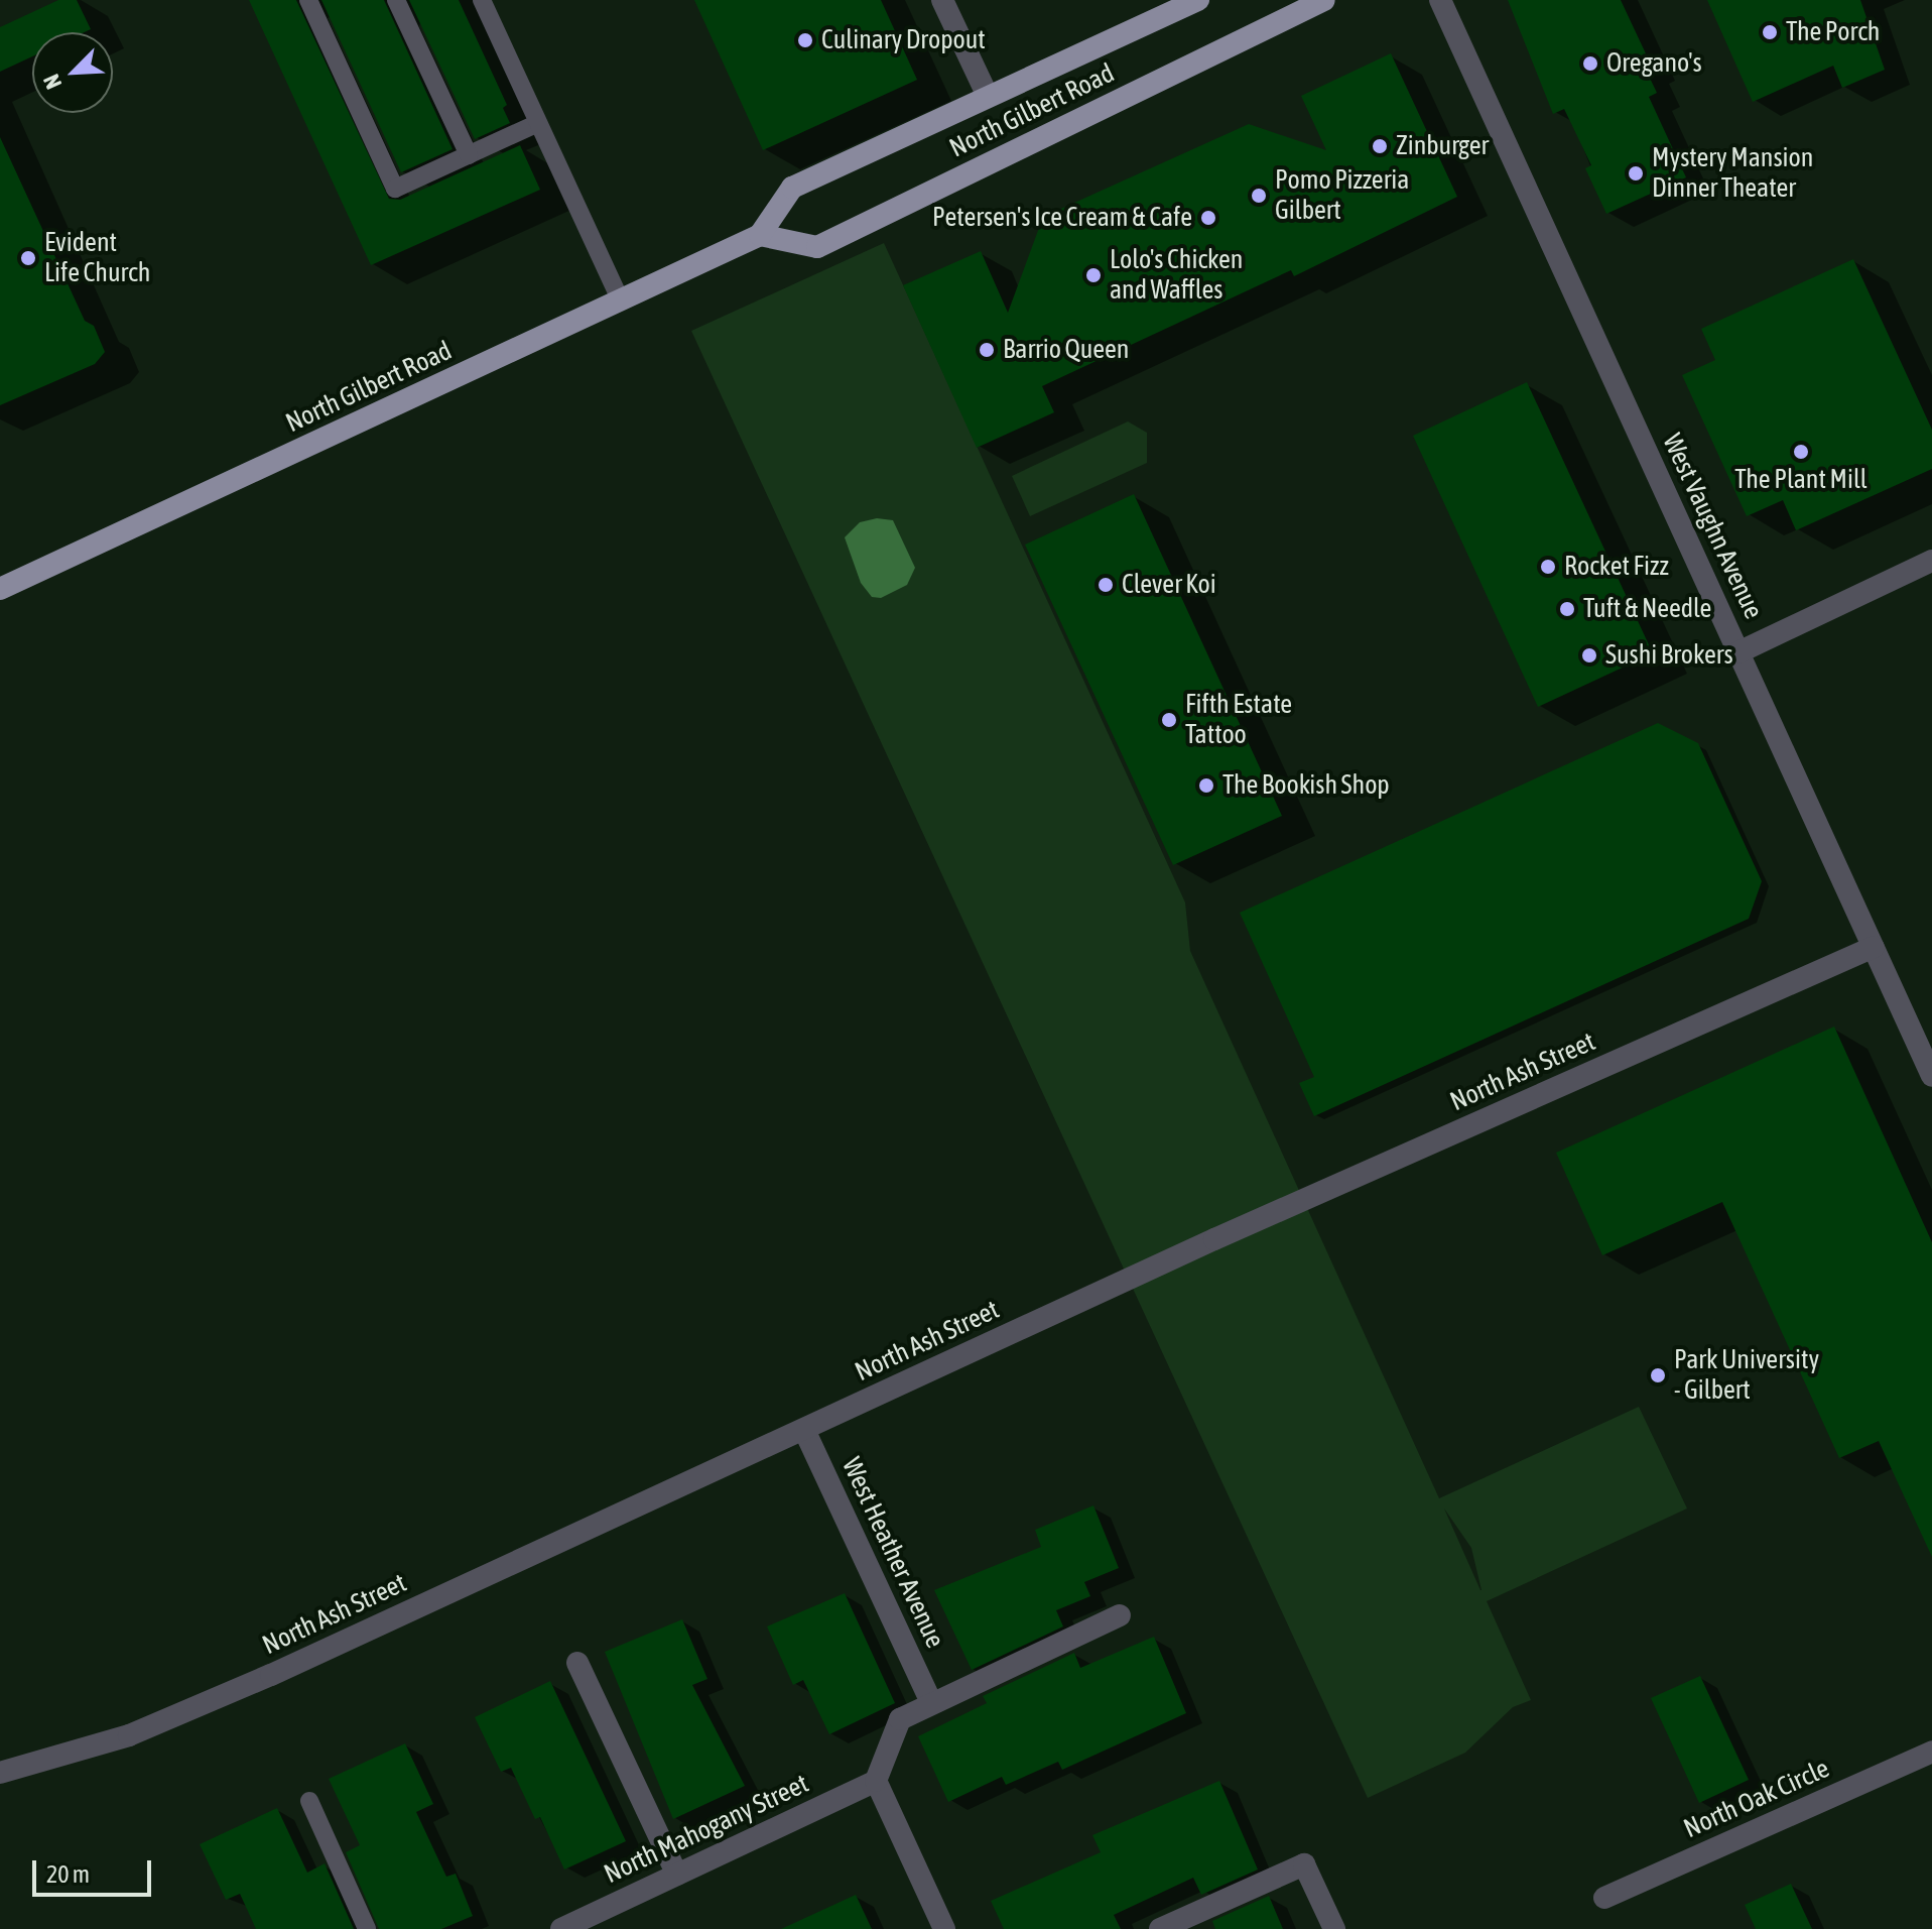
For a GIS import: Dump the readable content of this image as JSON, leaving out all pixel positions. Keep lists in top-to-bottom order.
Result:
{
  "streets": {
    "main road": ["North Gilbert Road"],
    "street": [
      "West Vaughn Avenue",
      "North Ash Street",
      "West Heather Avenue",
      "North Oak Circle",
      "North Mahogany Street"
    ]
  },
  "crossings": [
    ["West Vaughn Avenue", "North Ash Street"],
    ["North Ash Street", "West Heather Avenue"]
  ],
  "places": [
    "The Porch",
    "Culinary Dropout",
    "Oregano's",
    "Zinburger",
    "Mystery Mansion Dinner Theater",
    "Pomo Pizzeria Gilbert",
    "Petersen's Ice Cream & Cafe",
    "Evident Life Church",
    "Lolo's Chicken and Waffles",
    "Barrio Queen",
    "The Plant Mill",
    "Rocket Fizz",
    "Clever Koi",
    "Tuft & Needle",
    "Sushi Brokers",
    "Fifth Estate Tattoo",
    "The Bookish Shop",
    "Park University - Gilbert"
  ],
  "scale_bar": "20 m",
  "north": "bottom left"
}
